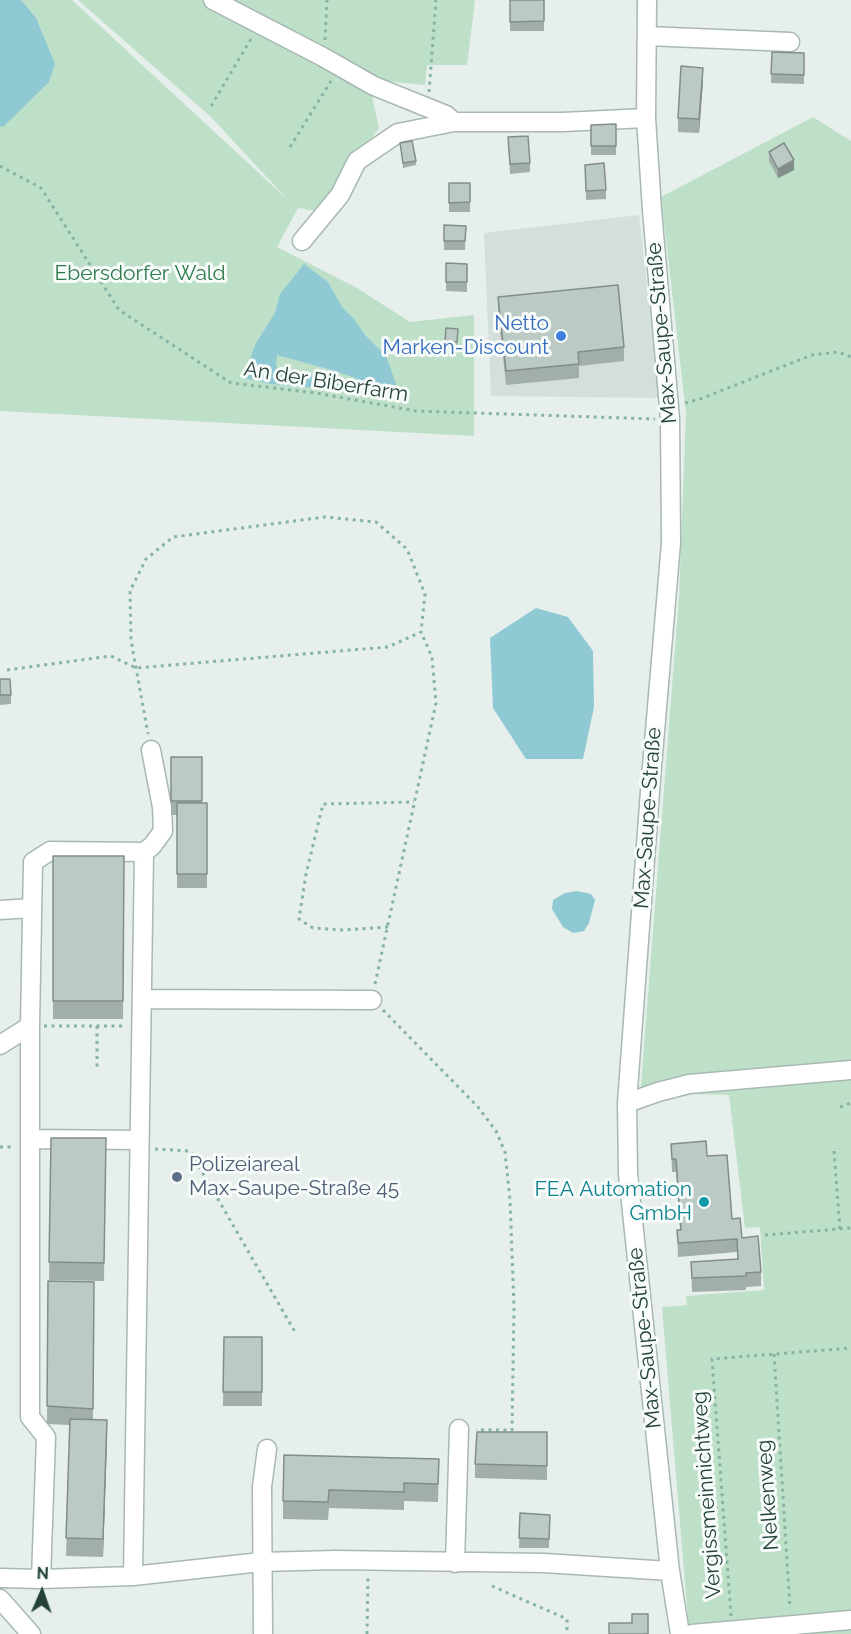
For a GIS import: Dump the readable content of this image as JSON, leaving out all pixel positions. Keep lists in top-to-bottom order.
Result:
{
  "streets": {
    "street": ["Max-Saupe-Straße"],
    "path": ["An der Biberfarm", "Vergissmeinnichtweg", "Nelkenweg"]
  },
  "crossings": [
    ["Max-Saupe-Straße", "An der Biberfarm"],
    ["Vergissmeinnichtweg", "Nelkenweg"]
  ],
  "parks": ["Ebersdorfer Wald"],
  "places": ["Netto Marken-Discount", "Polizeiareal Max-Saupe-Straße 45", "FEA Automation GmbH"],
  "north": "top"
}
